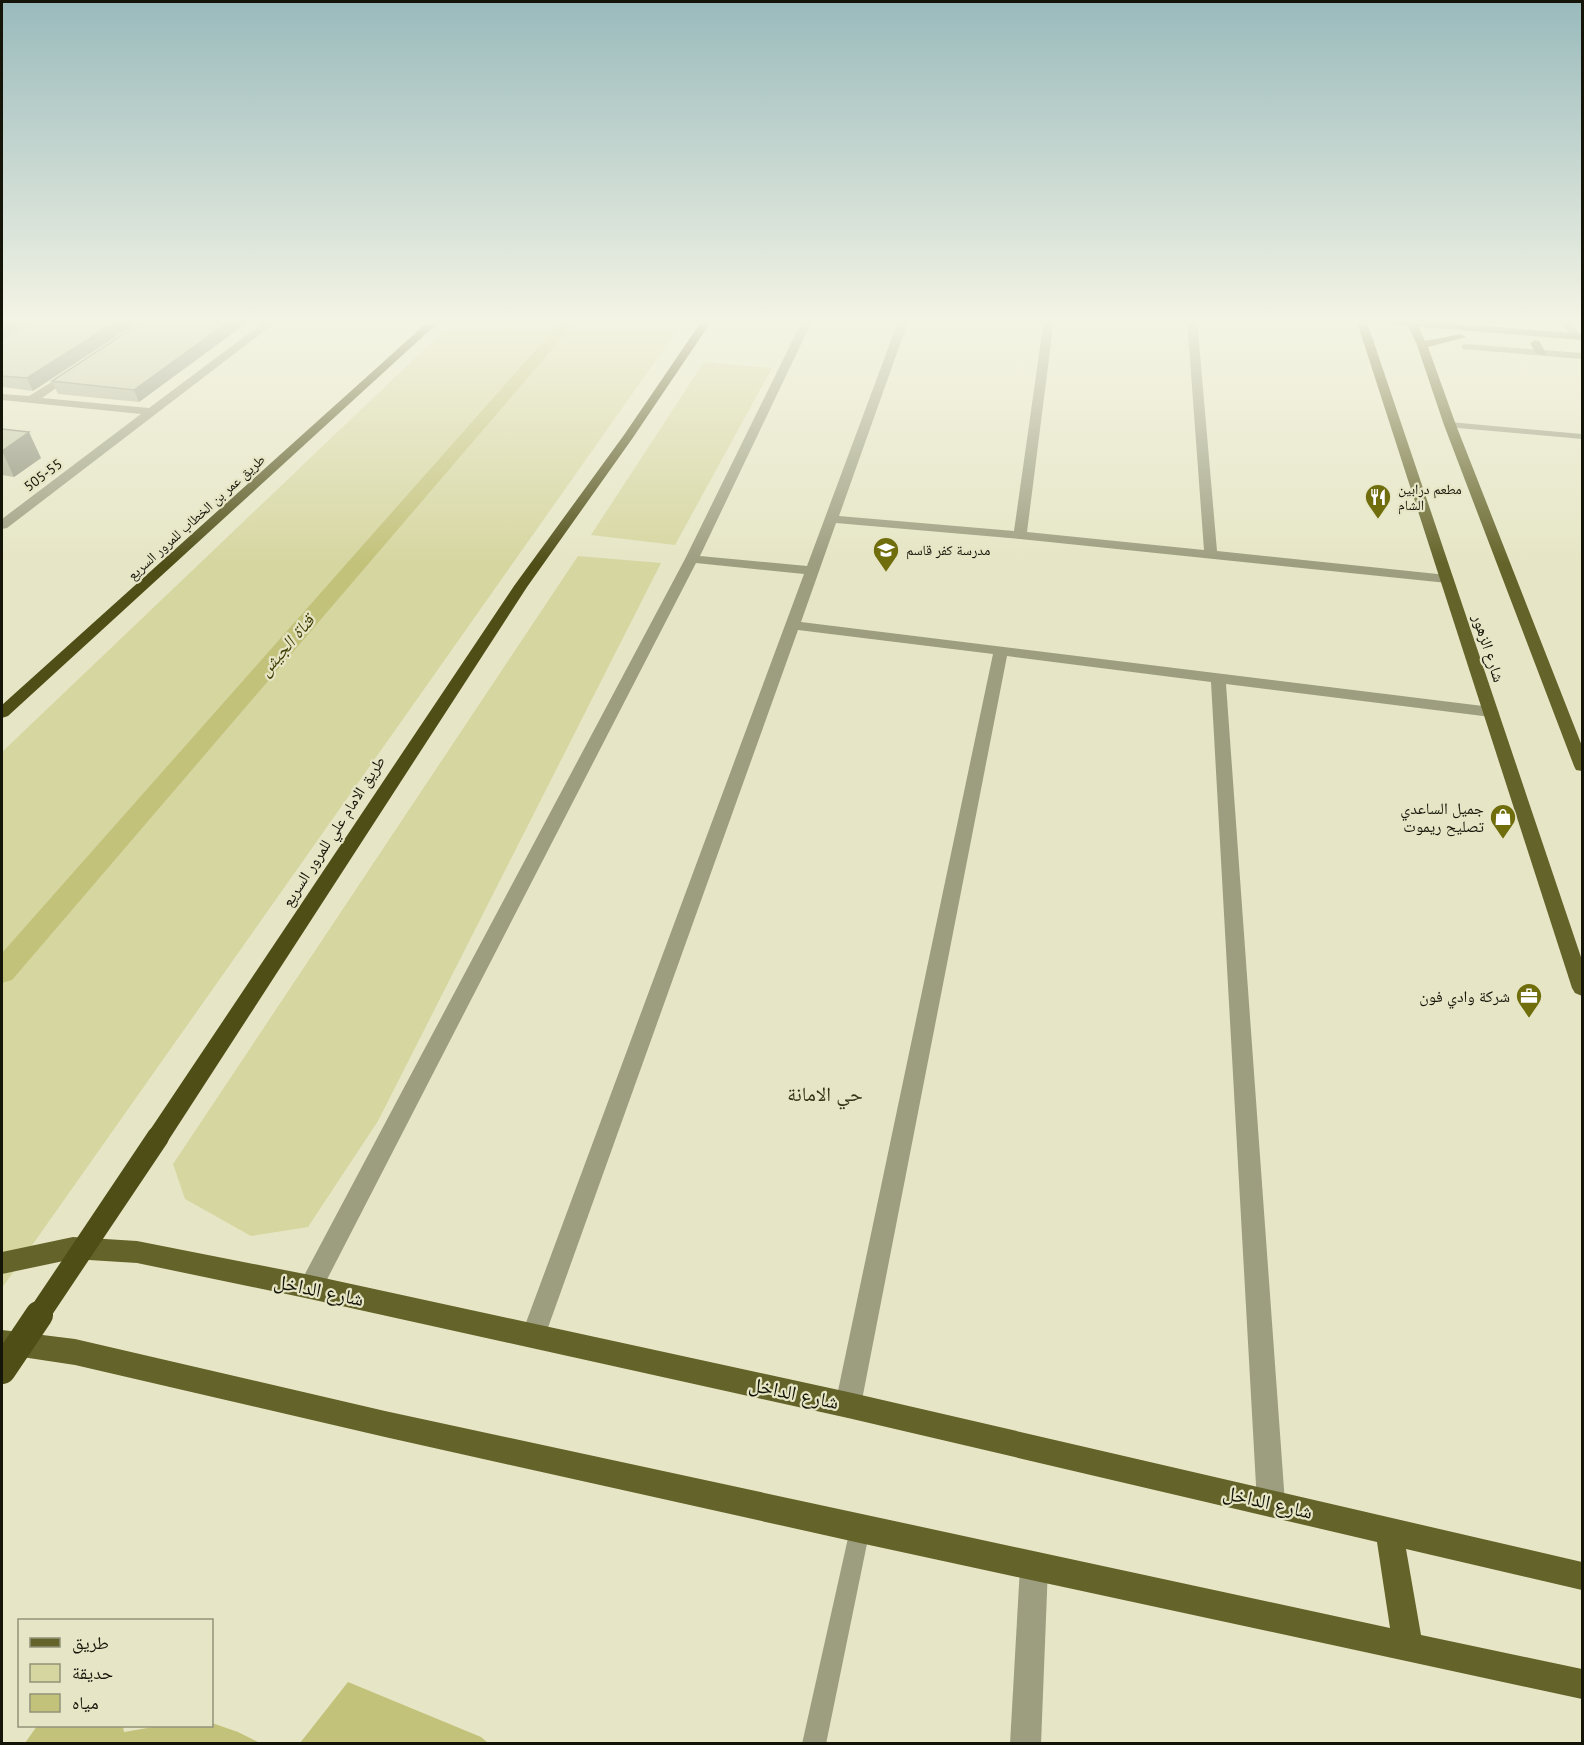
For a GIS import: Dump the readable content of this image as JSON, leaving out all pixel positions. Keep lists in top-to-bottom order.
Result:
{
  "streets": {
    "highway": ["طريق عمر بن الخطاب للمرور السريع", "طريق الامام علي للمرور السريع"],
    "main road": ["شارع الزهور", "شارع الداخل"],
    "street": ["505-55"]
  },
  "districts": ["حي الامانة"],
  "water": ["قناة الجيش"],
  "places": {
    "restaurant": ["مطعم درابين الشام"],
    "school or university": ["مدرسة كفر قاسم"],
    "shop": ["جميل الساعدي تصليح ريموت"],
    "office": ["شركة وادي فون"]
  },
  "legend": ["طريق", "حديقة", "مياه"]
}
